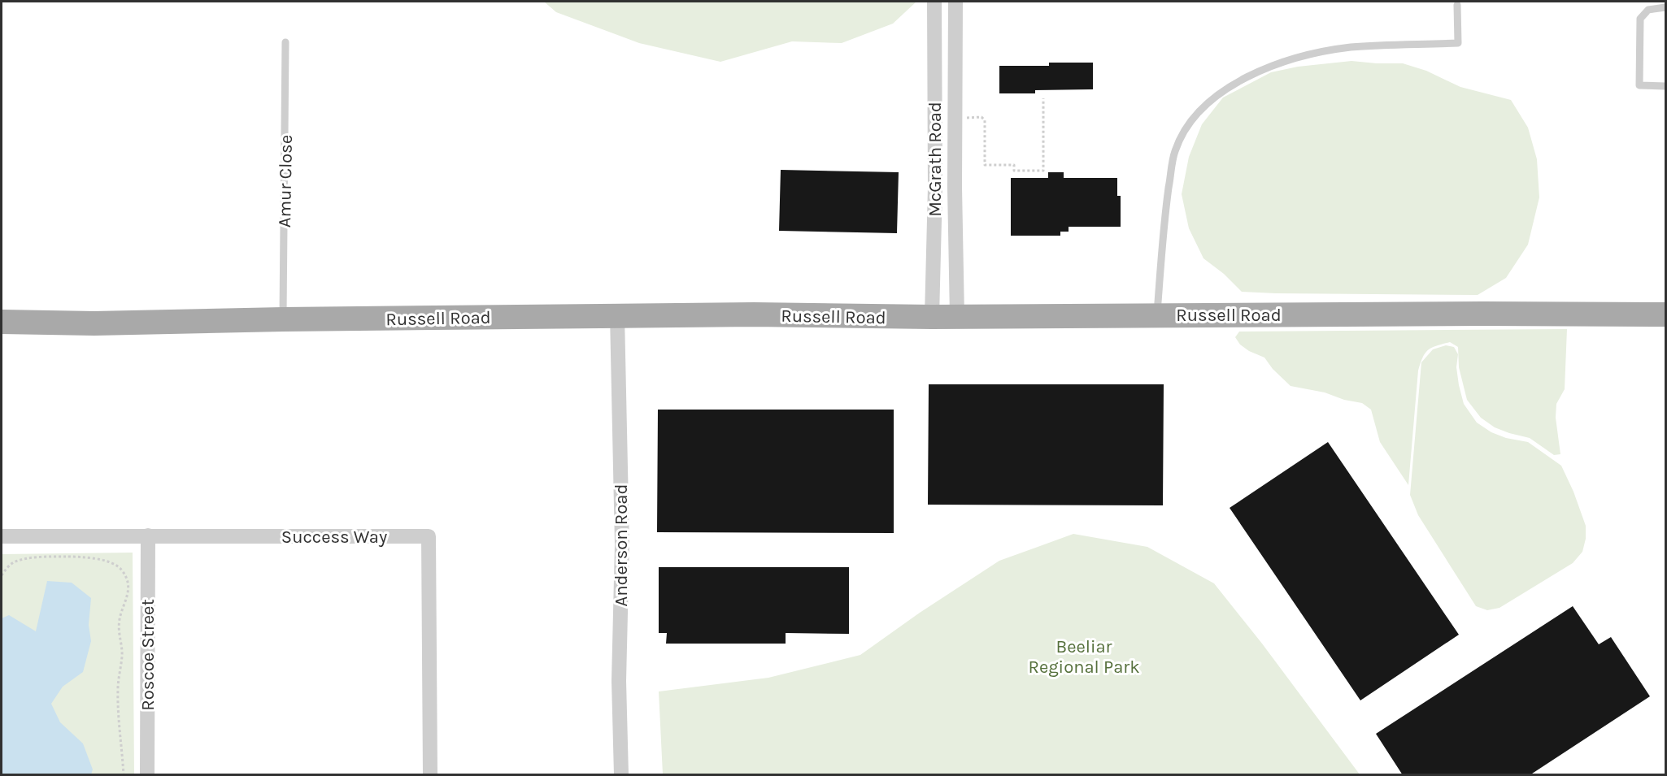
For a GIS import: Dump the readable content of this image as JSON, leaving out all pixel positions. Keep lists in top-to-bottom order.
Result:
{
  "streets": {
    "main road": ["Russell Road"],
    "street": [
      "McGrath Road",
      "Success Way",
      "Anderson Road",
      "Roscoe Street"
    ],
    "lane": ["Amur Close"]
  },
  "crossings": [
    ["McGrath Road", "Russell Road"],
    ["Amur Close", "Russell Road"],
    ["Russell Road", "Anderson Road"],
    ["Success Way", "Roscoe Street"]
  ],
  "parks": ["Beeliar Regional Park"]
}
